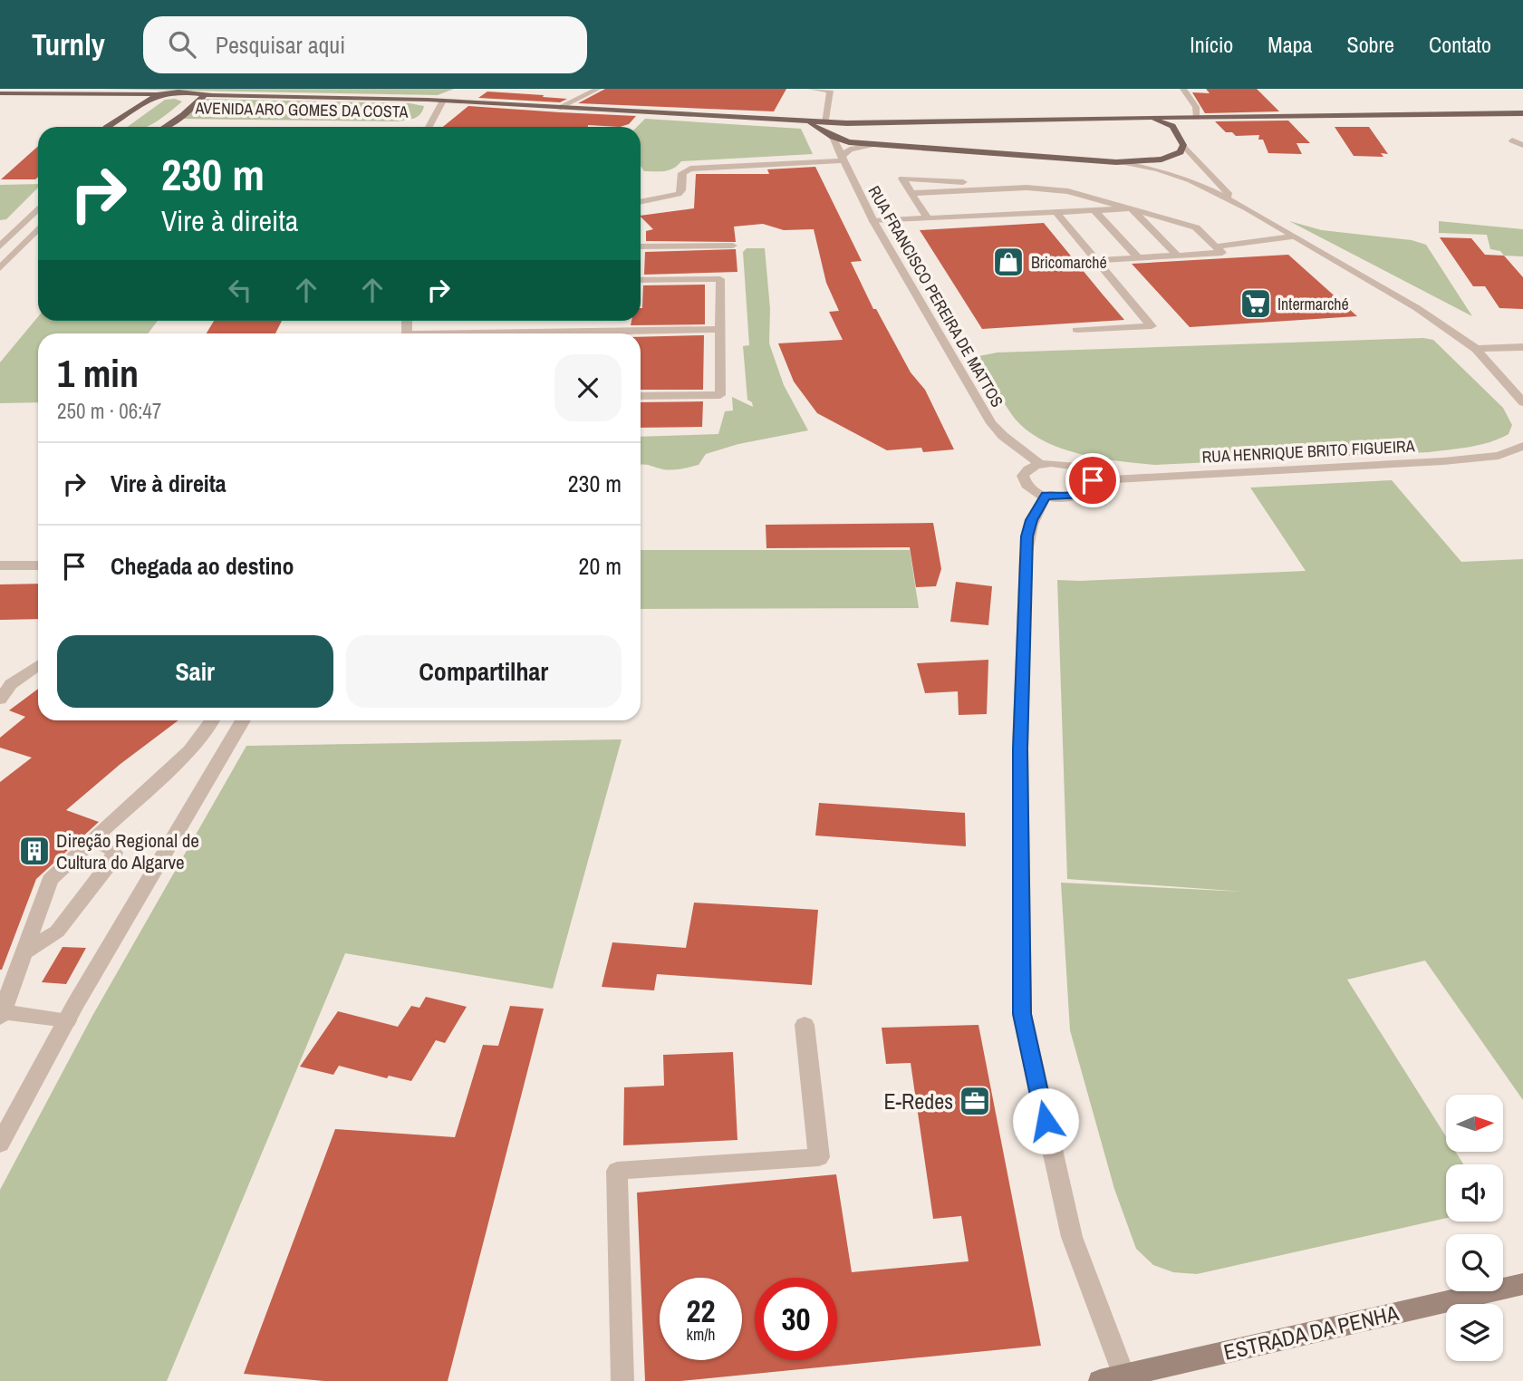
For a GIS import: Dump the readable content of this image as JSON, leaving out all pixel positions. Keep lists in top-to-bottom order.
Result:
{
  "streets": {
    "street": [
      "AVENIDA ARO GOMES DA COSTA",
      "RUA FRANCISCO PEREIRA DE MATTOS",
      "RUA HENRIQUE BRITO FIGUEIRA",
      "ESTRADA DA PENHA"
    ]
  },
  "places": {
    "shop": ["Bricomarché"],
    "supermarket": ["Intermarché"],
    "building": ["Direção Regional de Cultura do Algarve"],
    "office": ["E-Redes"]
  },
  "north": "right",
  "page": {
    "header": "Turnly",
    "search": "Pesquisar aqui",
    "nav": [
      "Início",
      "Mapa",
      "Sobre",
      "Contato"
    ],
    "turn": ["230 m", "Vire à direita"],
    "heading": ["1 min", "250 m · 06:47"],
    "list": [
      {
        "name": "Vire à direita",
        "value": "230 m"
      },
      {
        "name": "Chegada ao destino",
        "value": "20 m"
      }
    ],
    "buttons": ["Sair", "Compartilhar"],
    "speed": "22 km/h",
    "limit": "30"
  }
}
